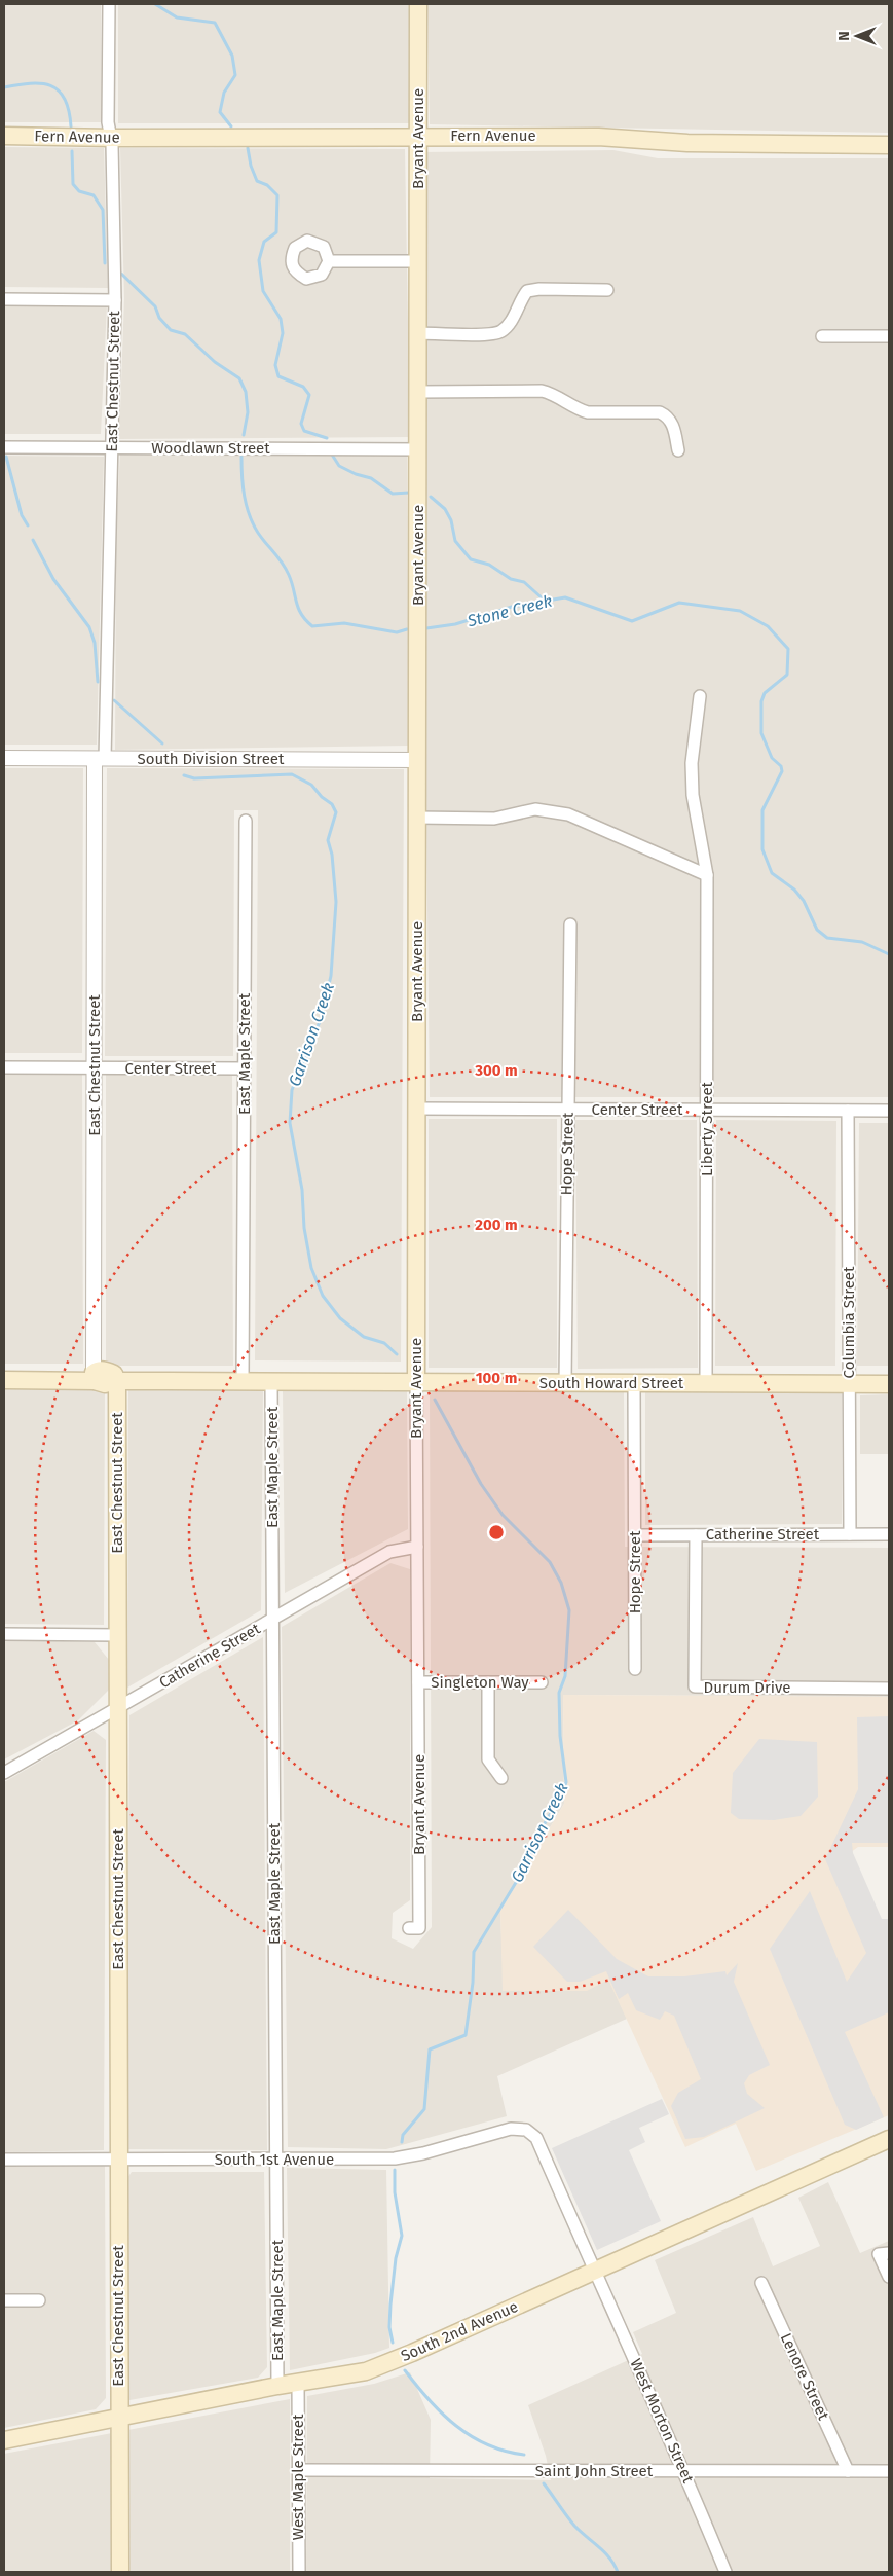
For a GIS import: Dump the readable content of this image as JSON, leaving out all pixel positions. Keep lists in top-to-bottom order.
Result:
{
  "streets": {
    "main road": [
      "Fern Avenue",
      "Bryant Avenue",
      "East Chestnut Street",
      "South Howard Street",
      "South 2nd Avenue"
    ],
    "street": [
      "Woodlawn Street",
      "South Division Street",
      "East Maple Street",
      "Center Street",
      "Liberty Street",
      "Hope Street",
      "Columbia Street",
      "Catherine Street",
      "Singleton Way",
      "Durum Drive",
      "South 1st Avenue",
      "Lenore Street",
      "West Morton Street",
      "Saint John Street",
      "West Maple Street"
    ]
  },
  "crossings": [
    ["Fern Avenue", "Bryant Avenue"],
    ["Fern Avenue", "East Chestnut Street"],
    ["Bryant Avenue", "Woodlawn Street"],
    ["Bryant Avenue", "South Division Street"],
    ["Bryant Avenue", "Center Street"],
    ["Bryant Avenue", "South Howard Street"],
    ["Bryant Avenue", "Catherine Street"],
    ["Bryant Avenue", "Singleton Way"],
    ["East Chestnut Street", "Woodlawn Street"],
    ["East Chestnut Street", "South Division Street"],
    ["East Chestnut Street", "Center Street"],
    ["East Chestnut Street", "South Howard Street"],
    ["East Chestnut Street", "Catherine Street"],
    ["East Chestnut Street", "South 1st Avenue"],
    ["East Chestnut Street", "South 2nd Avenue"],
    ["East Maple Street", "Center Street"],
    ["East Maple Street", "South Howard Street"],
    ["East Maple Street", "Catherine Street"],
    ["East Maple Street", "South 1st Avenue"],
    ["East Maple Street", "South 2nd Avenue"],
    ["Center Street", "Liberty Street"],
    ["Center Street", "Hope Street"],
    ["Center Street", "Columbia Street"],
    ["Liberty Street", "South Howard Street"],
    ["Hope Street", "South Howard Street"],
    ["Hope Street", "Catherine Street"],
    ["Columbia Street", "South Howard Street"],
    ["Columbia Street", "Catherine Street"],
    ["Catherine Street", "Durum Drive"],
    ["South 1st Avenue", "West Morton Street"],
    ["South 2nd Avenue", "West Morton Street"],
    ["South 2nd Avenue", "West Maple Street"],
    ["Lenore Street", "Saint John Street"],
    ["West Morton Street", "Saint John Street"],
    ["Saint John Street", "West Maple Street"]
  ],
  "water": ["Stone Creek", "Garrison Creek"],
  "north": "left",
  "rings": ["300 m", "200 m", "100 m"]
}
